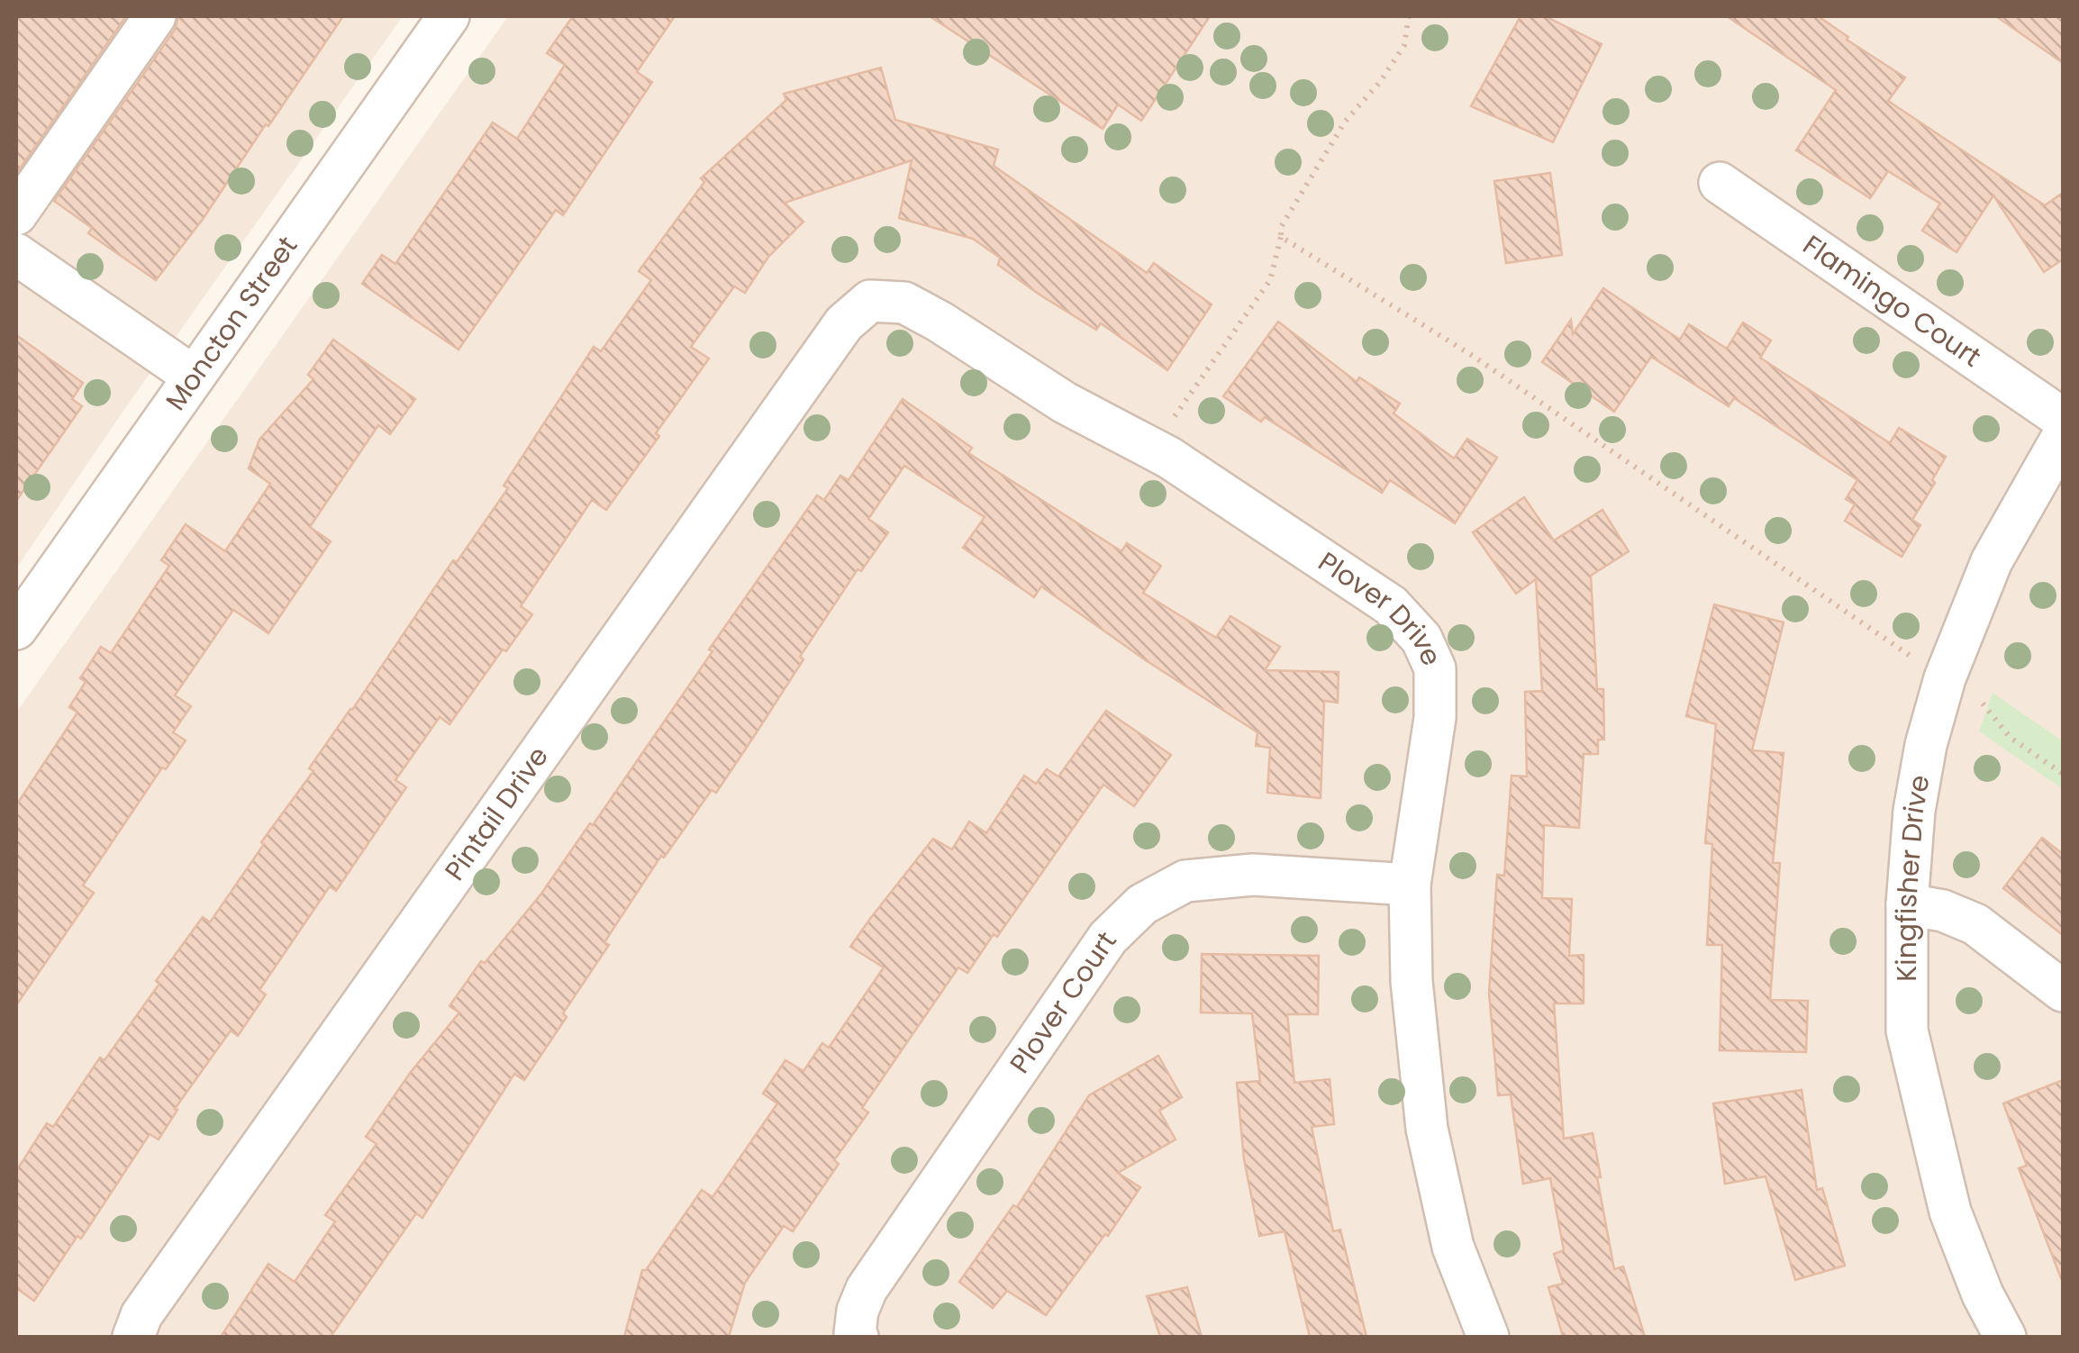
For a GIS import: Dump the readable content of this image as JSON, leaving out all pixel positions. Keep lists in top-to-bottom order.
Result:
{
  "streets": {
    "street": [
      "Flamingo Court",
      "Moncton Street",
      "Plover Drive",
      "Pintail Drive",
      "Kingfisher Drive",
      "Plover Court"
    ]
  },
  "crossings": [
    ["Plover Drive", "Pintail Drive"],
    ["Plover Drive", "Plover Court"]
  ]
}
